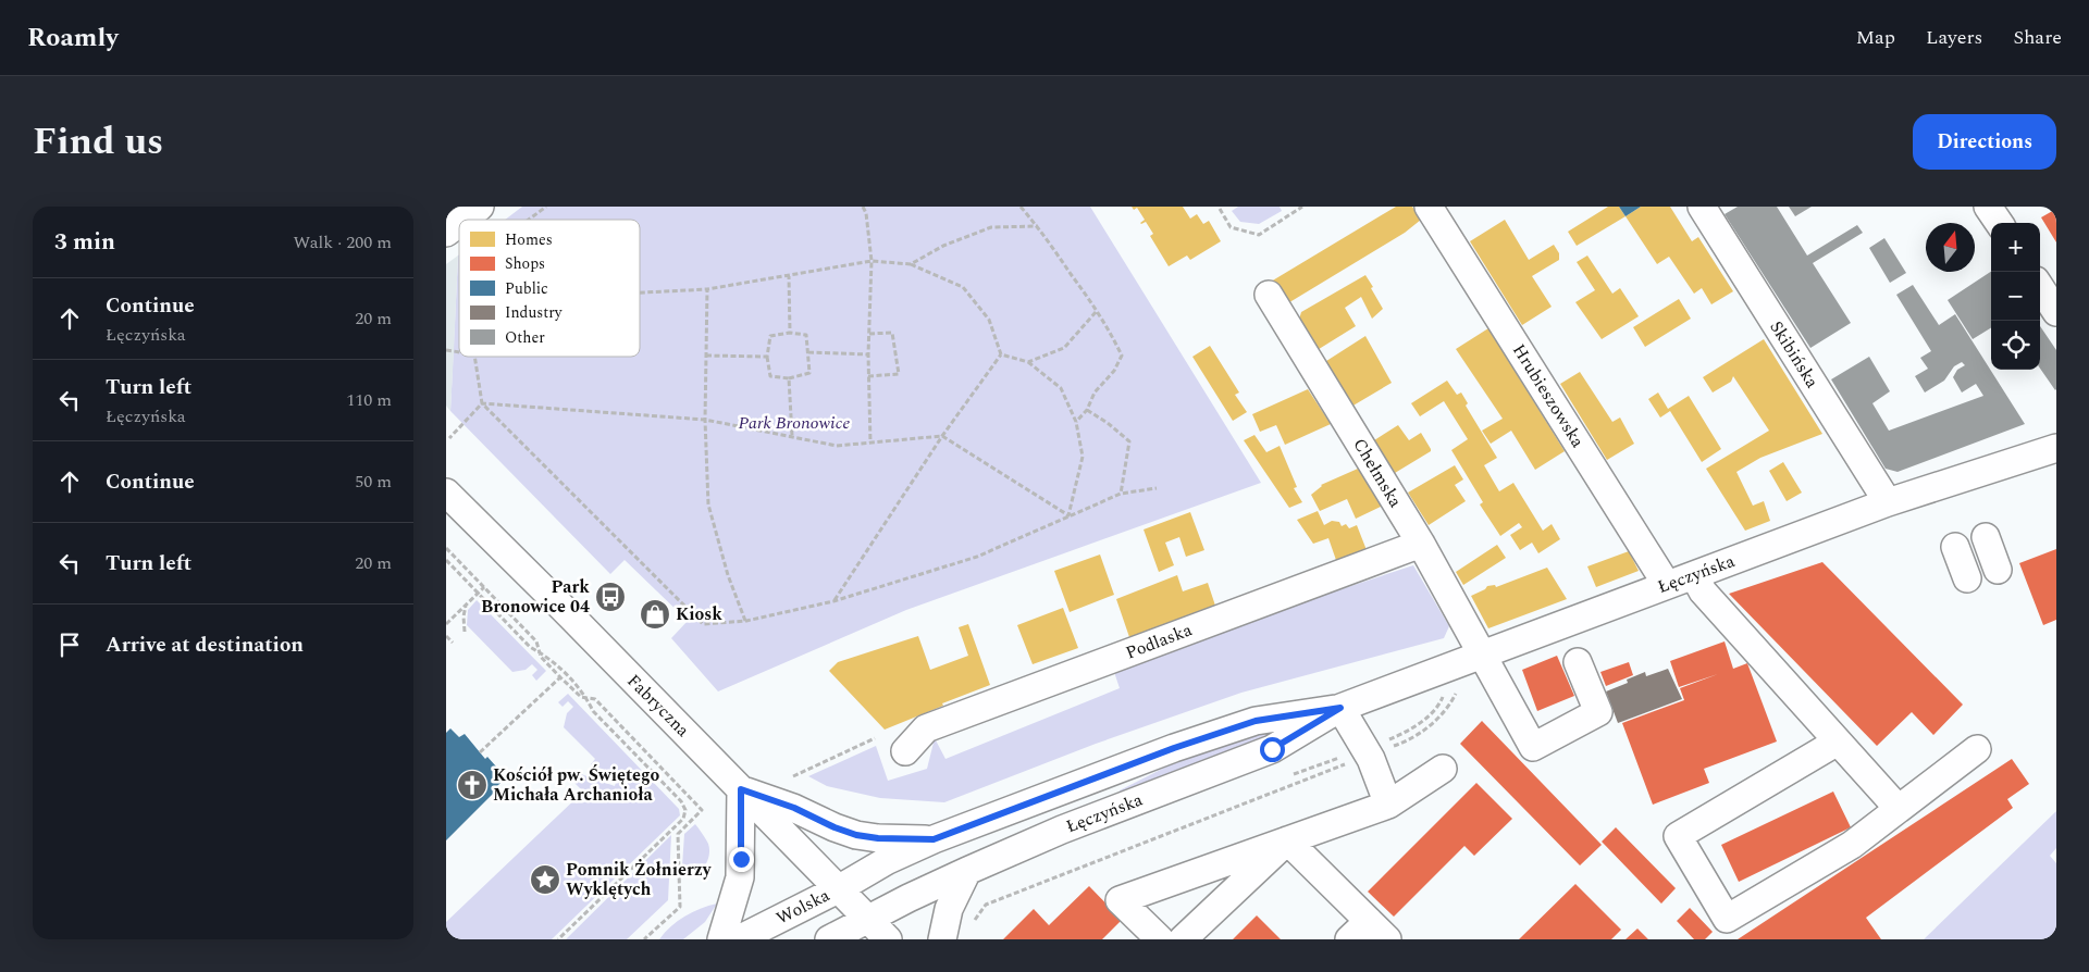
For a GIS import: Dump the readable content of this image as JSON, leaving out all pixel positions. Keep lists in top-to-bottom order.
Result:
{
  "streets": {
    "street": [
      "Skibińska",
      "Hrubieszowska",
      "Chełmska",
      "Łęczyńska",
      "Podlaska",
      "Fabryczna",
      "Wolska"
    ]
  },
  "crossings": [
    ["Skibińska", "Łęczyńska"],
    ["Hrubieszowska", "Łęczyńska"],
    ["Chełmska", "Łęczyńska"],
    ["Chełmska", "Podlaska"],
    ["Łęczyńska", "Fabryczna"],
    ["Łęczyńska", "Wolska"],
    ["Fabryczna", "Wolska"]
  ],
  "parks": ["Park Bronowice"],
  "places": {
    "bus stop": ["Park Bronowice 04"],
    "shop": ["Kiosk"],
    "church": ["Kościół pw. Świętego Michała Archanioła"],
    "place": ["Pomnik Żołnierzy Wyklętych"]
  },
  "legend": [
    "Homes",
    "Shops",
    "Public",
    "Industry",
    "Other"
  ],
  "north": "top",
  "page": {
    "header": "Roamly",
    "nav": ["Map", "Layers", "Share"],
    "title": "Find us",
    "buttons": "Directions",
    "heading": ["3 min", "Walk · 200 m"],
    "map_buttons": ["+", "−"],
    "list": [
      ["Continue", "Łęczyńska", "20 m"],
      ["Turn left", "Łęczyńska", "110 m"],
      ["Continue", "50 m"],
      ["Turn left", "20 m"],
      "Arrive at destination"
    ]
  }
}
